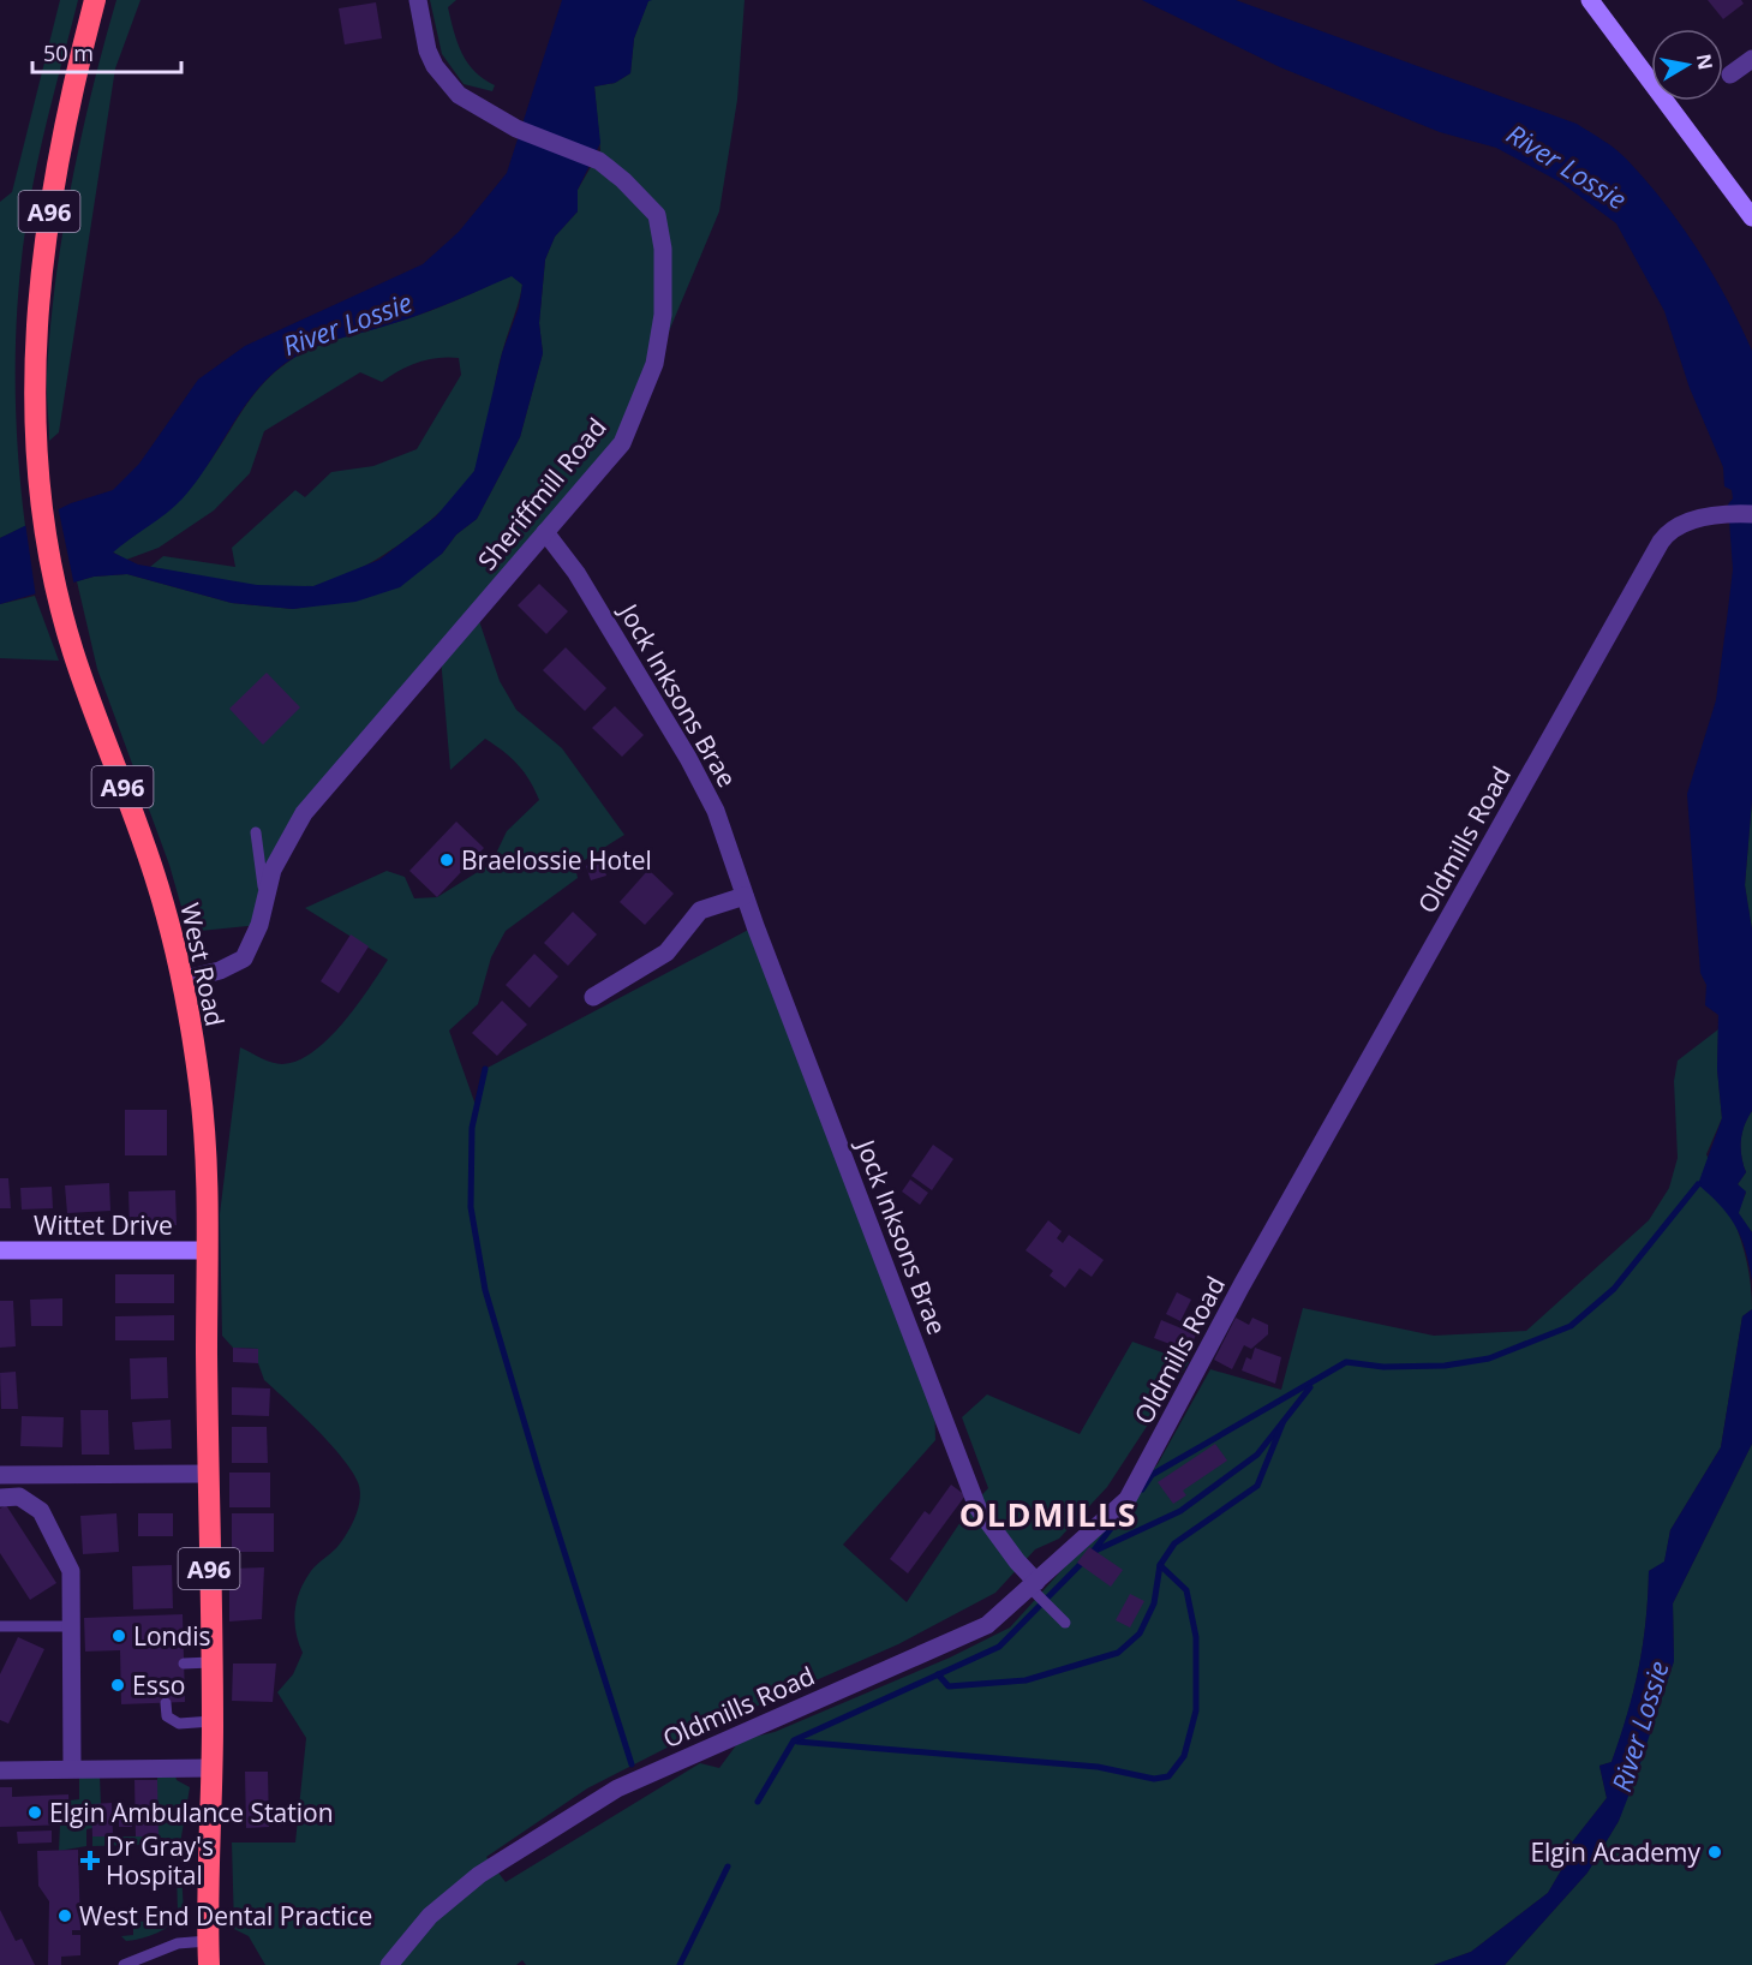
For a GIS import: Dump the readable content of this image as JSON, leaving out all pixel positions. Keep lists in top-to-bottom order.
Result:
{
  "streets": {
    "highway": ["A96", "West Road"],
    "street": [
      "Sheriffmill Road",
      "Jock Inksons Brae",
      "Oldmills Road",
      "Wittet Drive"
    ]
  },
  "crossings": [
    ["Sheriffmill Road", "Jock Inksons Brae"],
    ["Sheriffmill Road", "West Road"],
    ["Jock Inksons Brae", "Oldmills Road"],
    ["West Road", "Wittet Drive"]
  ],
  "districts": ["OLDMILLS"],
  "water": ["River Lossie"],
  "places": {
    "other": [
      "Braelossie Hotel",
      "Londis",
      "Esso",
      "Elgin Ambulance Station",
      "Elgin Academy",
      "West End Dental Practice"
    ],
    "health": ["Dr Gray's Hospital"]
  },
  "scale_bar": "50 m",
  "north": "right"
}
